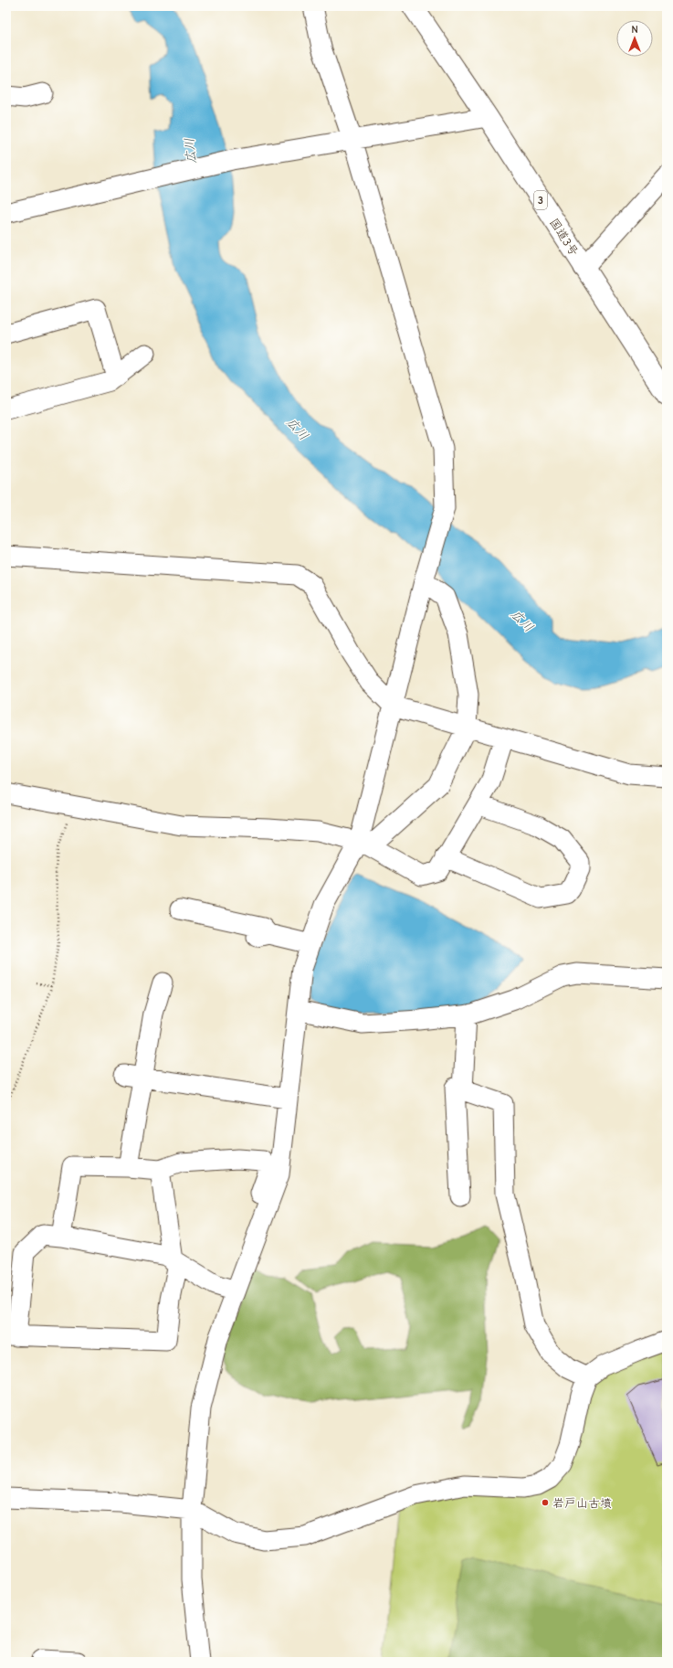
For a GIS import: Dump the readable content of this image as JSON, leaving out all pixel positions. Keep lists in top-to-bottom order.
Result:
{
  "streets": {
    "highway": ["3", "国道3号"]
  },
  "water": ["広川"],
  "places": ["岩戸山古墳"],
  "north": "top"
}
